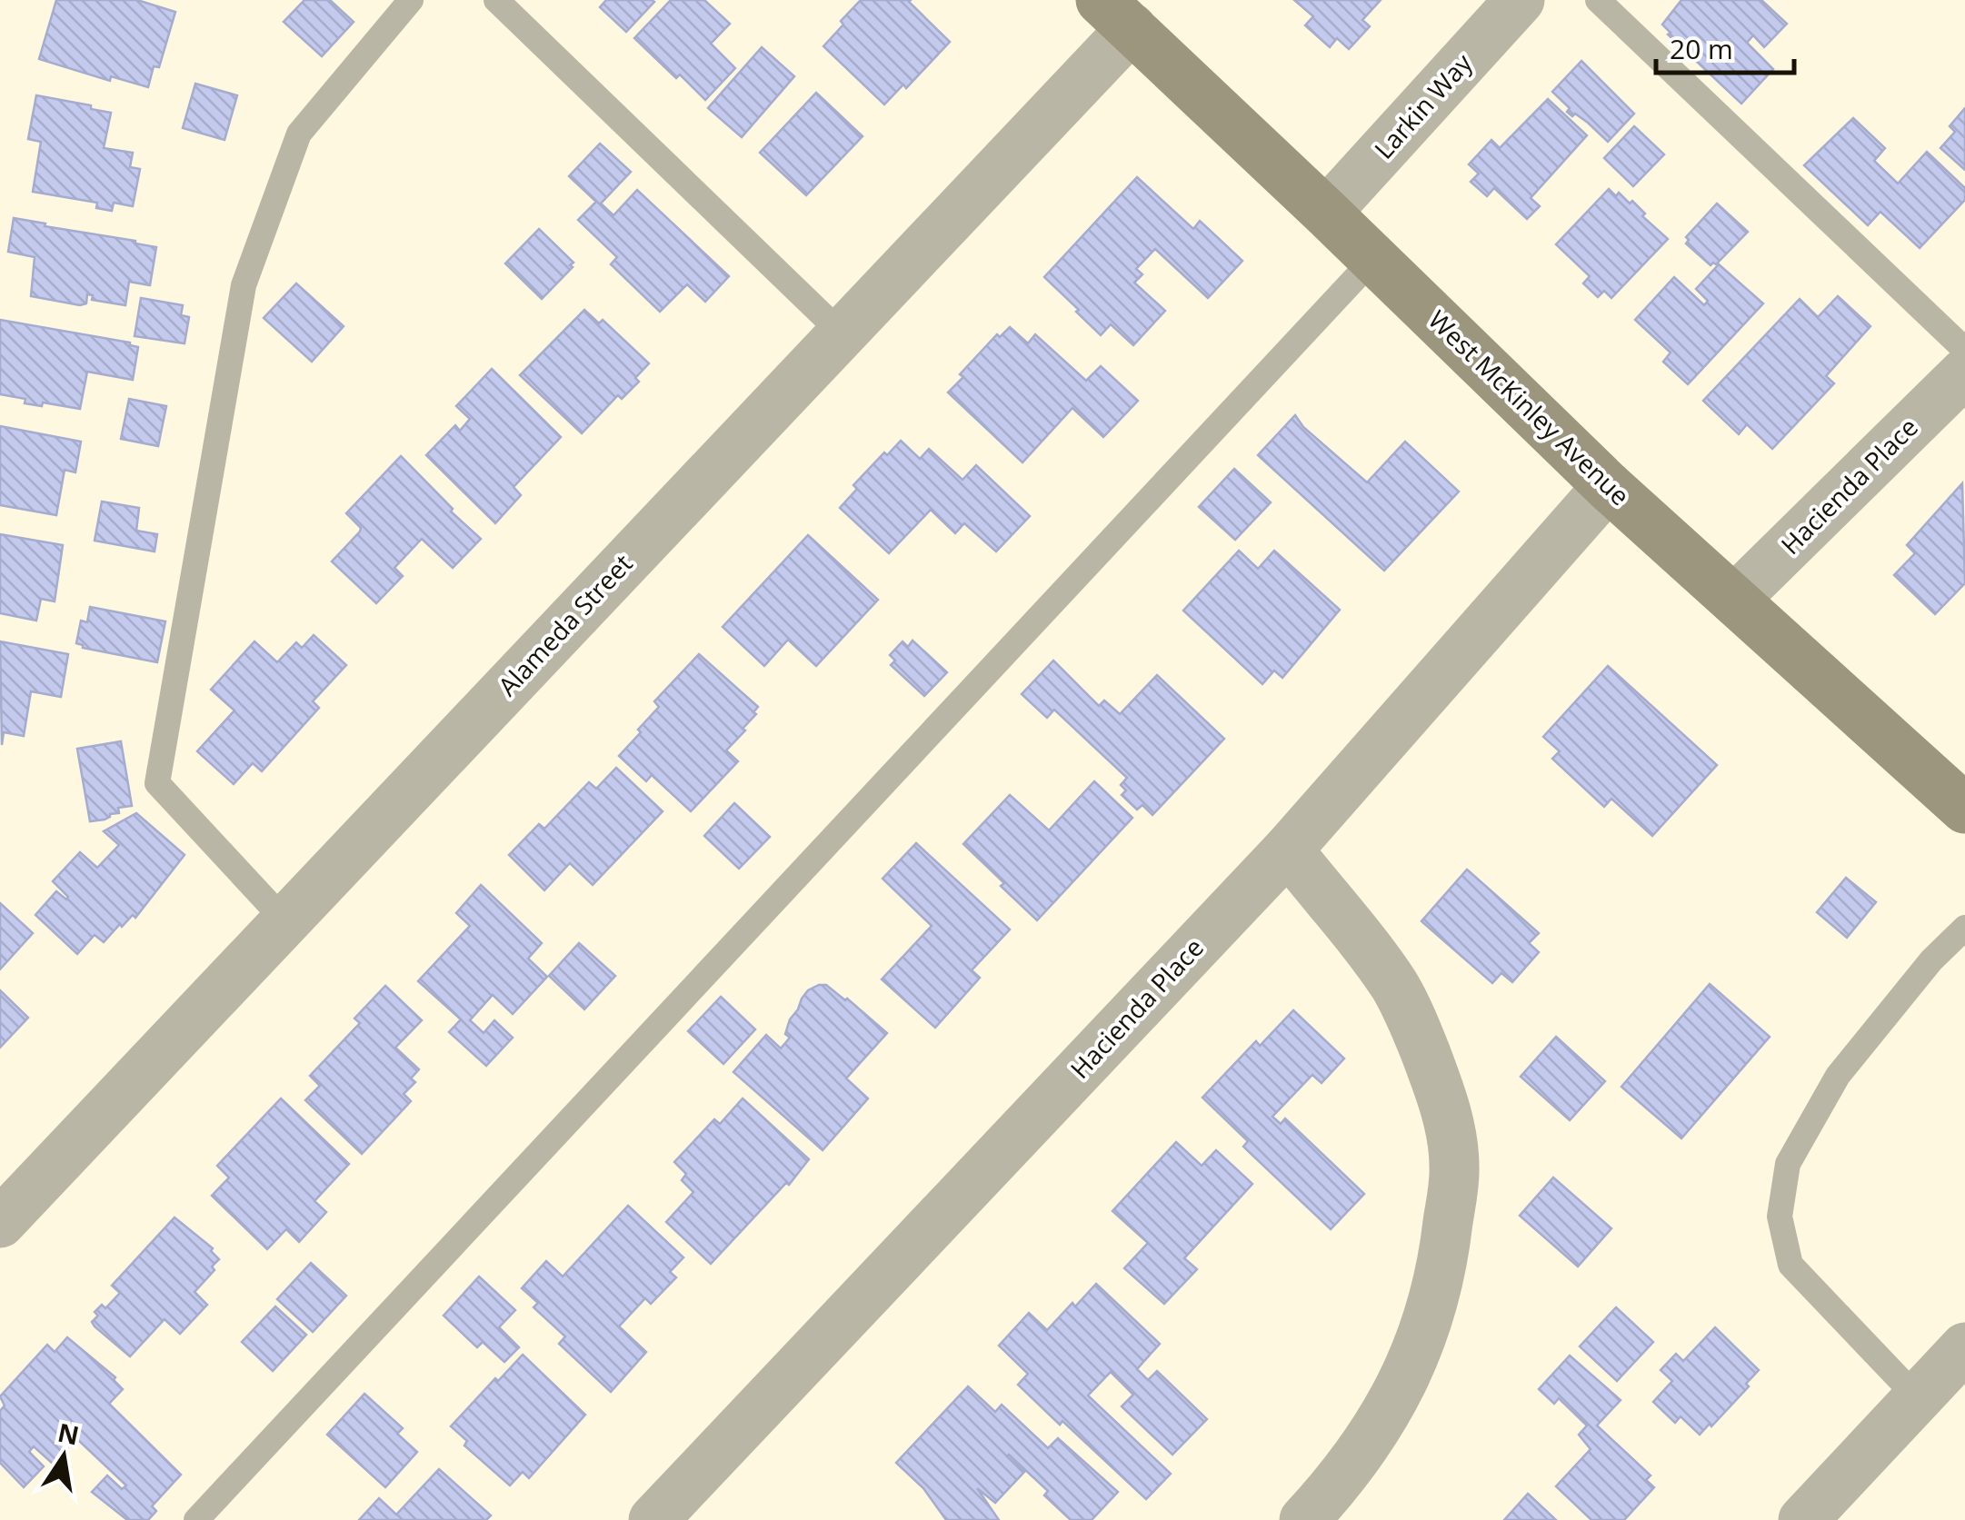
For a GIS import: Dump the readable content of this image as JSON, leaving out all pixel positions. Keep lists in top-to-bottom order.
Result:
{
  "streets": {
    "main road": ["West McKinley Avenue"],
    "street": ["Larkin Way", "Hacienda Place", "Alameda Street"]
  },
  "crossings": [
    ["Larkin Way", "West McKinley Avenue"],
    ["West McKinley Avenue", "Hacienda Place"],
    ["West McKinley Avenue", "Alameda Street"]
  ],
  "scale_bar": "20 m",
  "north": "top"
}
